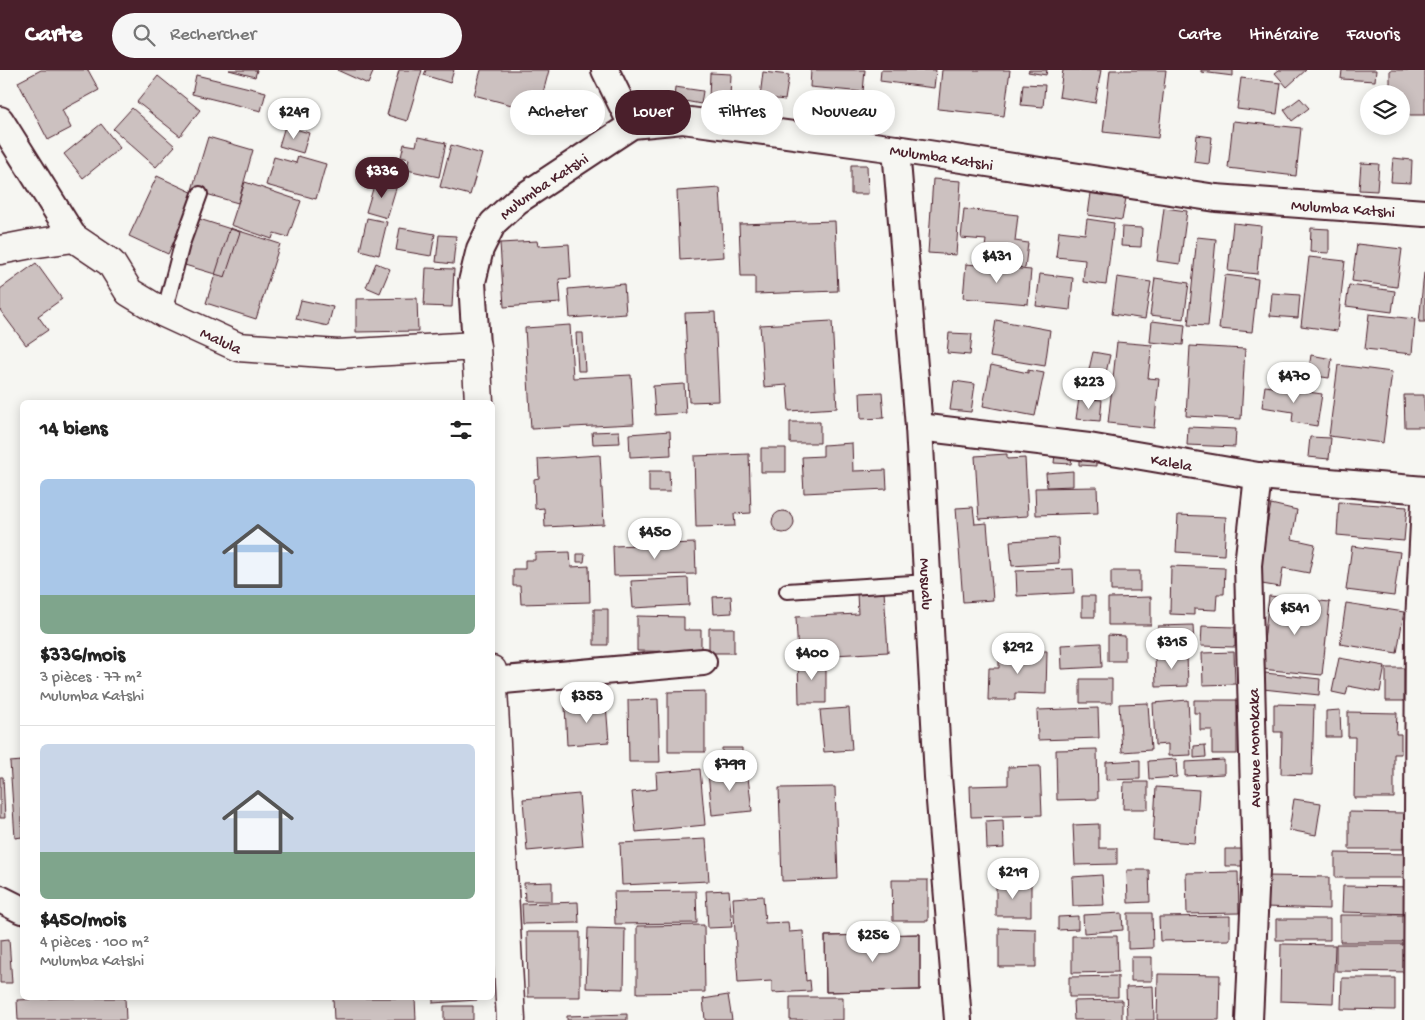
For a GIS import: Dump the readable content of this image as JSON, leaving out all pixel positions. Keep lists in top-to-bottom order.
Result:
{
  "streets": {
    "street": [
      "Mulumba Katshi",
      "Malula",
      "Kalela",
      "Musualu",
      "Avenue Monokaka"
    ]
  },
  "crossings": [
    ["Mulumba Katshi", "Malula"],
    ["Mulumba Katshi", "Musualu"],
    ["Kalela", "Musualu"],
    ["Kalela", "Avenue Monokaka"]
  ],
  "page": {
    "header": "Carte",
    "search": "Rechercher",
    "nav": ["Carte", "Itinéraire", "Favoris"],
    "chip": [
      "Acheter",
      "Louer",
      "Filtres",
      "Nouveau"
    ],
    "price": [
      "$249",
      "$336",
      "$431",
      "$470",
      "$223",
      "$450",
      "$541",
      "$315",
      "$292",
      "$400",
      "$353",
      "$799",
      "$219",
      "$256"
    ],
    "heading": "14 biens",
    "list": [
      {
        "name": "$336/mois",
        "note": "3 pièces · 77 m² · Mulumba Katshi"
      },
      {
        "name": "$450/mois",
        "note": "4 pièces · 100 m² · Mulumba Katshi"
      }
    ]
  }
}
